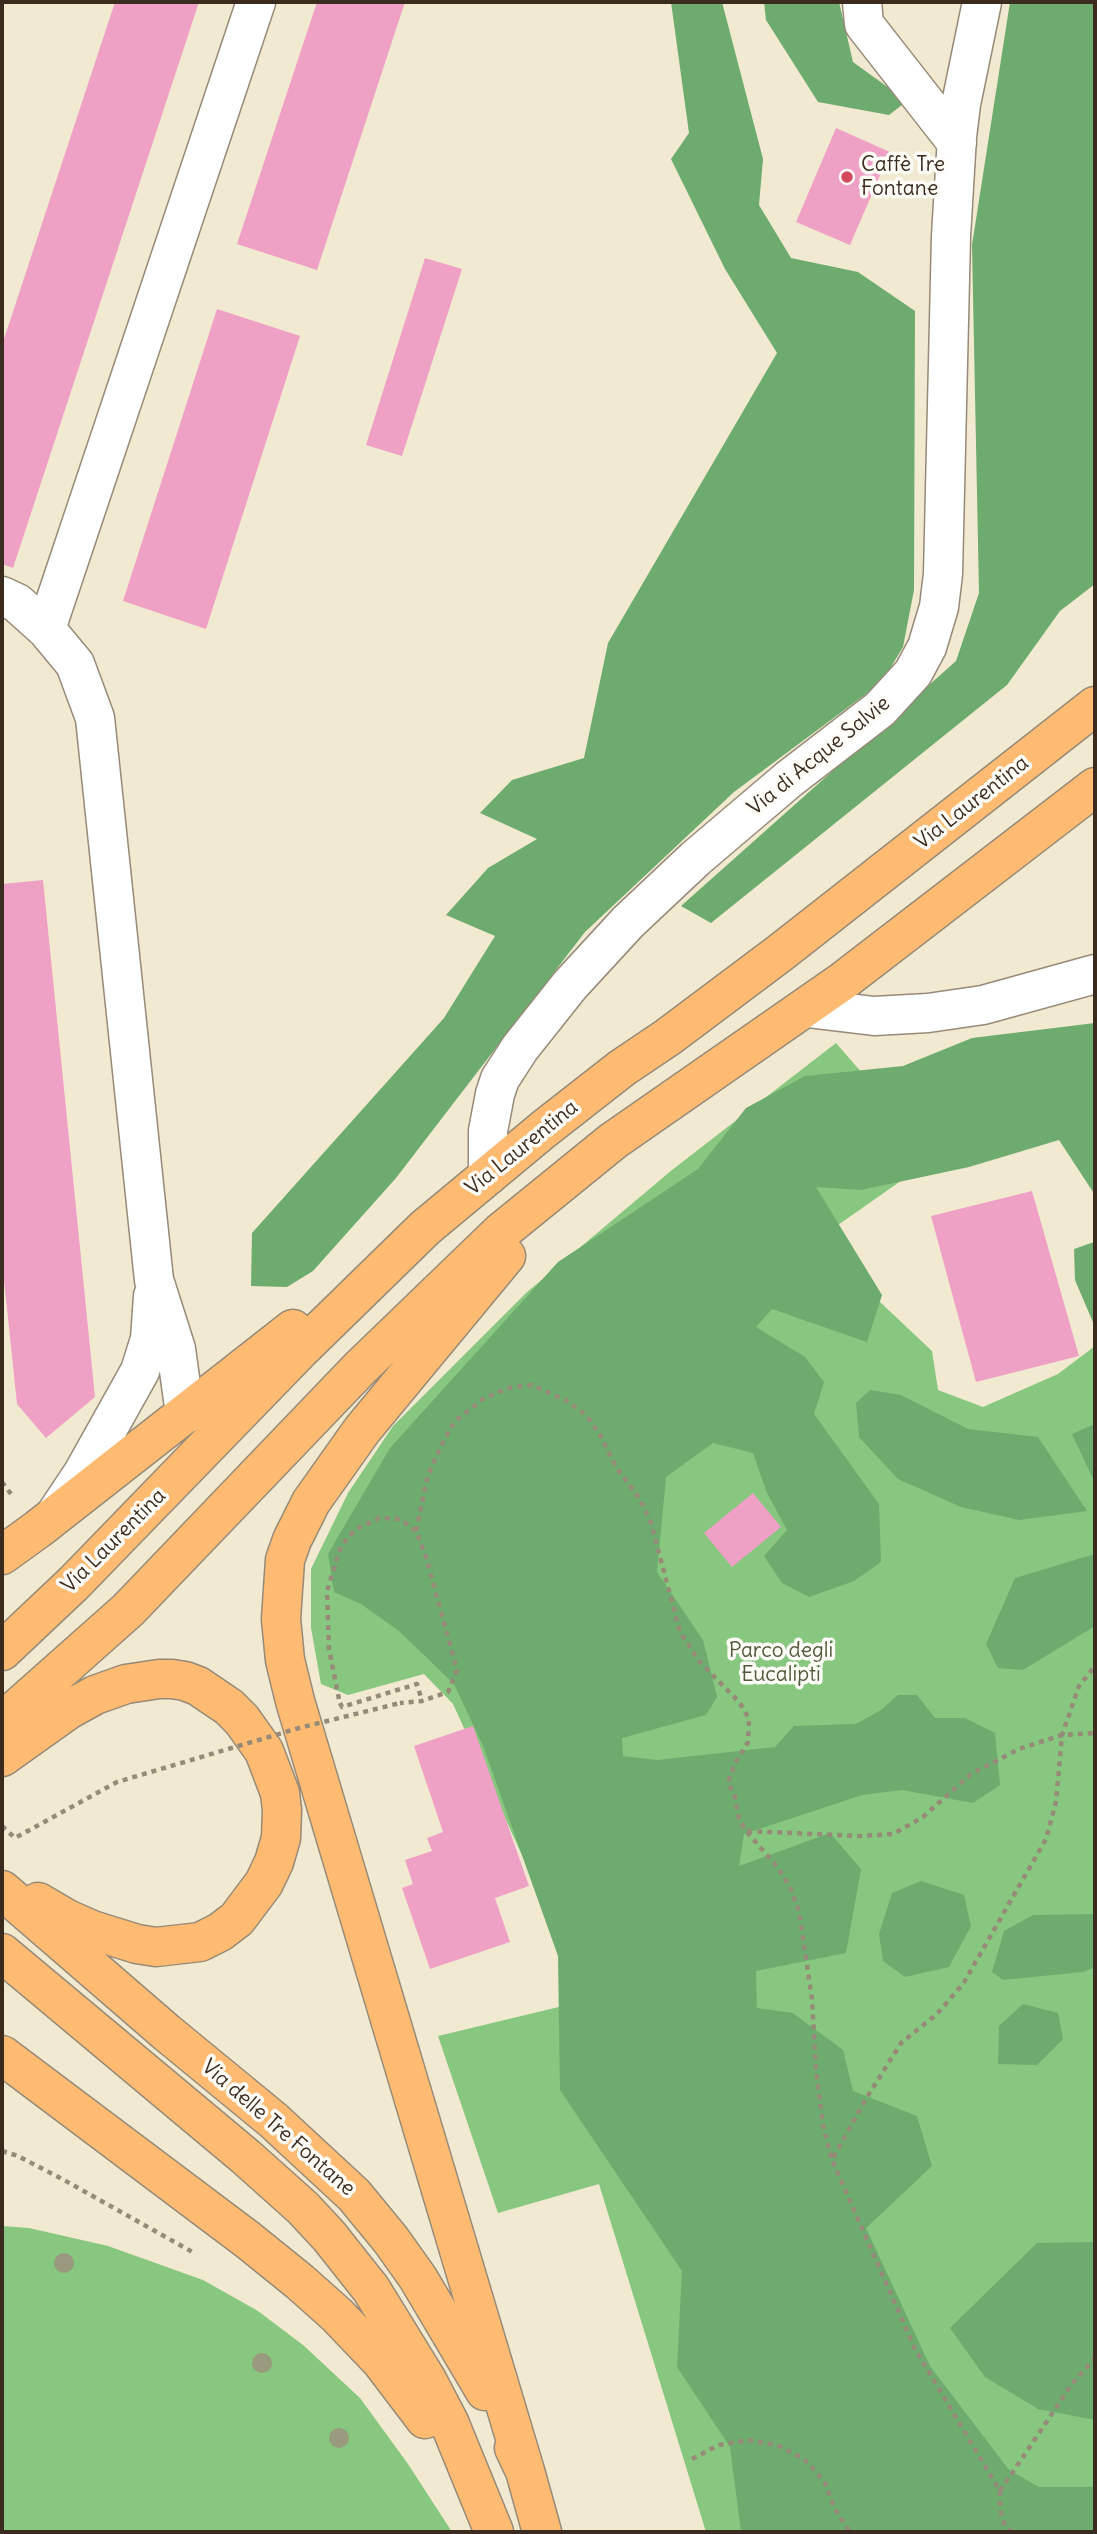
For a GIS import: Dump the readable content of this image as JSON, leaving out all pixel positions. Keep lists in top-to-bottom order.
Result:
{
  "streets": {
    "main road": ["Via Laurentina", "Via delle Tre Fontane"],
    "lane": ["Via di Acque Salvie"]
  },
  "crossings": [
    ["Via di Acque Salvie", "Via Laurentina"]
  ],
  "parks": ["Parco degli Eucalipti"],
  "places": ["Caffè Tre Fontane"]
}
